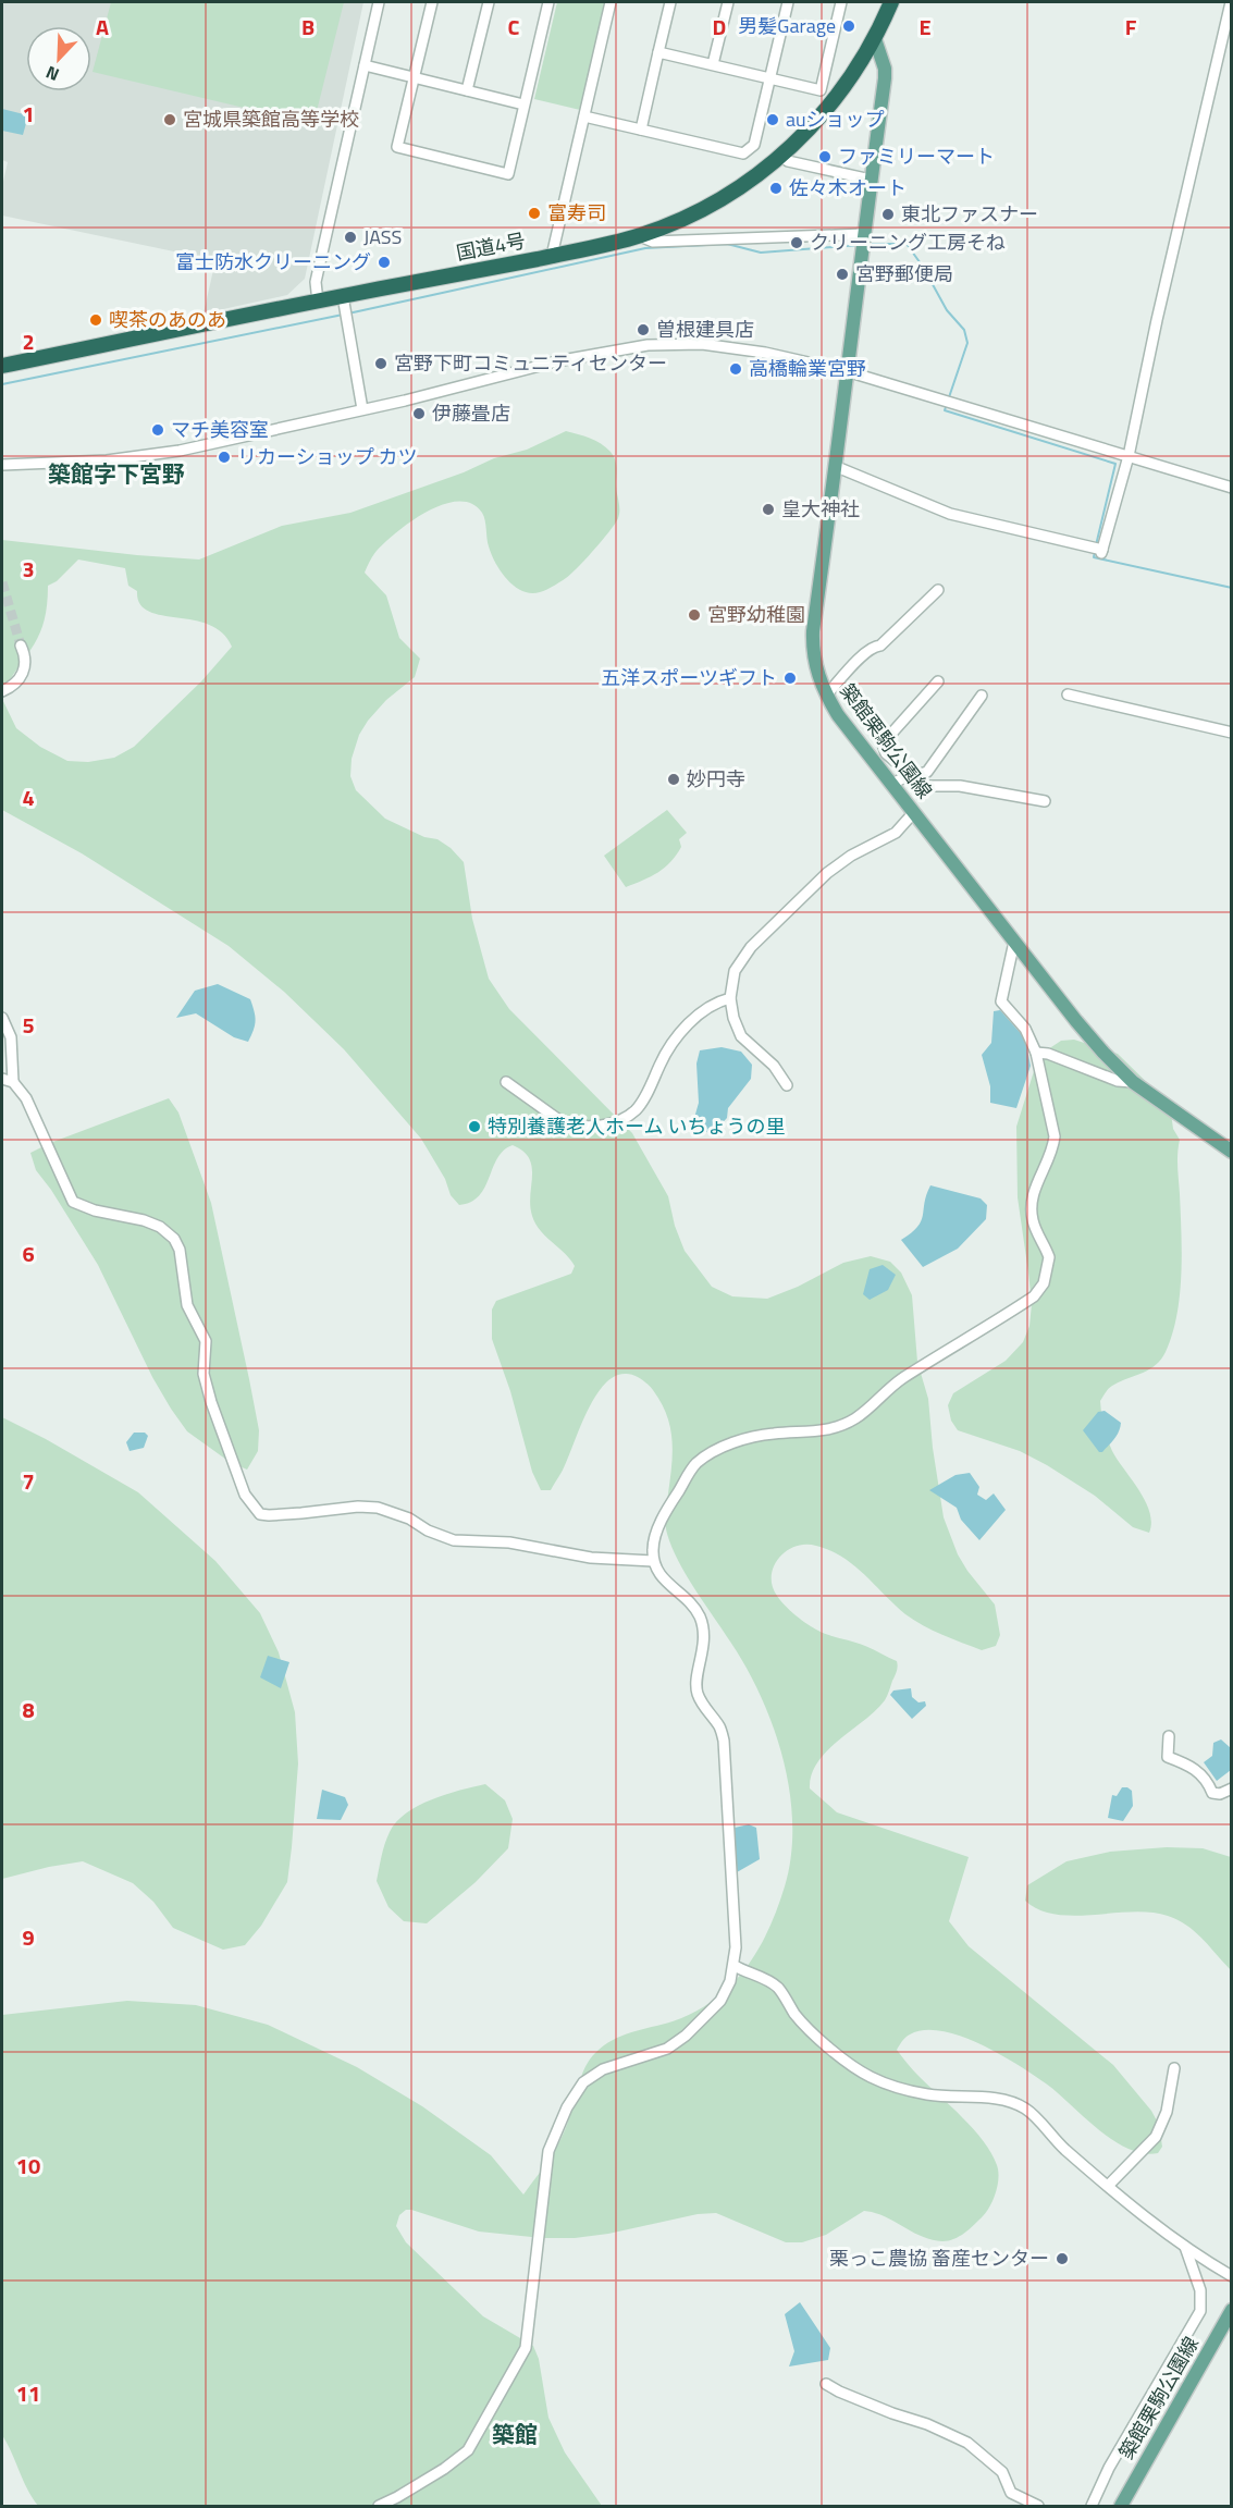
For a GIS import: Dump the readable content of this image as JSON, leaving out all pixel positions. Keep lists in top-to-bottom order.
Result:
{
  "streets": {
    "highway": ["国道4号"],
    "main road": ["築館栗駒公園線"]
  },
  "crossings": [
    ["国道4号", "築館栗駒公園線"]
  ],
  "districts": ["築館字下宮野", "築館"],
  "places": [
    "男髪Garage",
    "宮城県築館高等学校",
    "auショップ",
    "ファミリーマート",
    "佐々木オート",
    "富寿司",
    "東北ファスナー",
    "JASS",
    "クリーニング工房そね",
    "富士防水クリーニング",
    "宮野郵便局",
    "喫茶のあのあ",
    "曽根建具店",
    "宮野下町コミュニティセンター",
    "高橋輪業宮野",
    "伊藤畳店",
    "マチ美容室",
    "リカーショップ カツ",
    "皇大神社",
    "宮野幼稚園",
    "五洋スポーツギフト",
    "妙円寺",
    "特別養護老人ホーム いちょうの里",
    "栗っこ農協 畜産センター"
  ],
  "north": "bottom left",
  "grid": {
    "columns": [
      "A",
      "B",
      "C",
      "D",
      "E",
      "F"
    ],
    "rows": [
      "1",
      "2",
      "3",
      "4",
      "5",
      "6",
      "7",
      "8",
      "9",
      "10",
      "11"
    ]
  }
}
